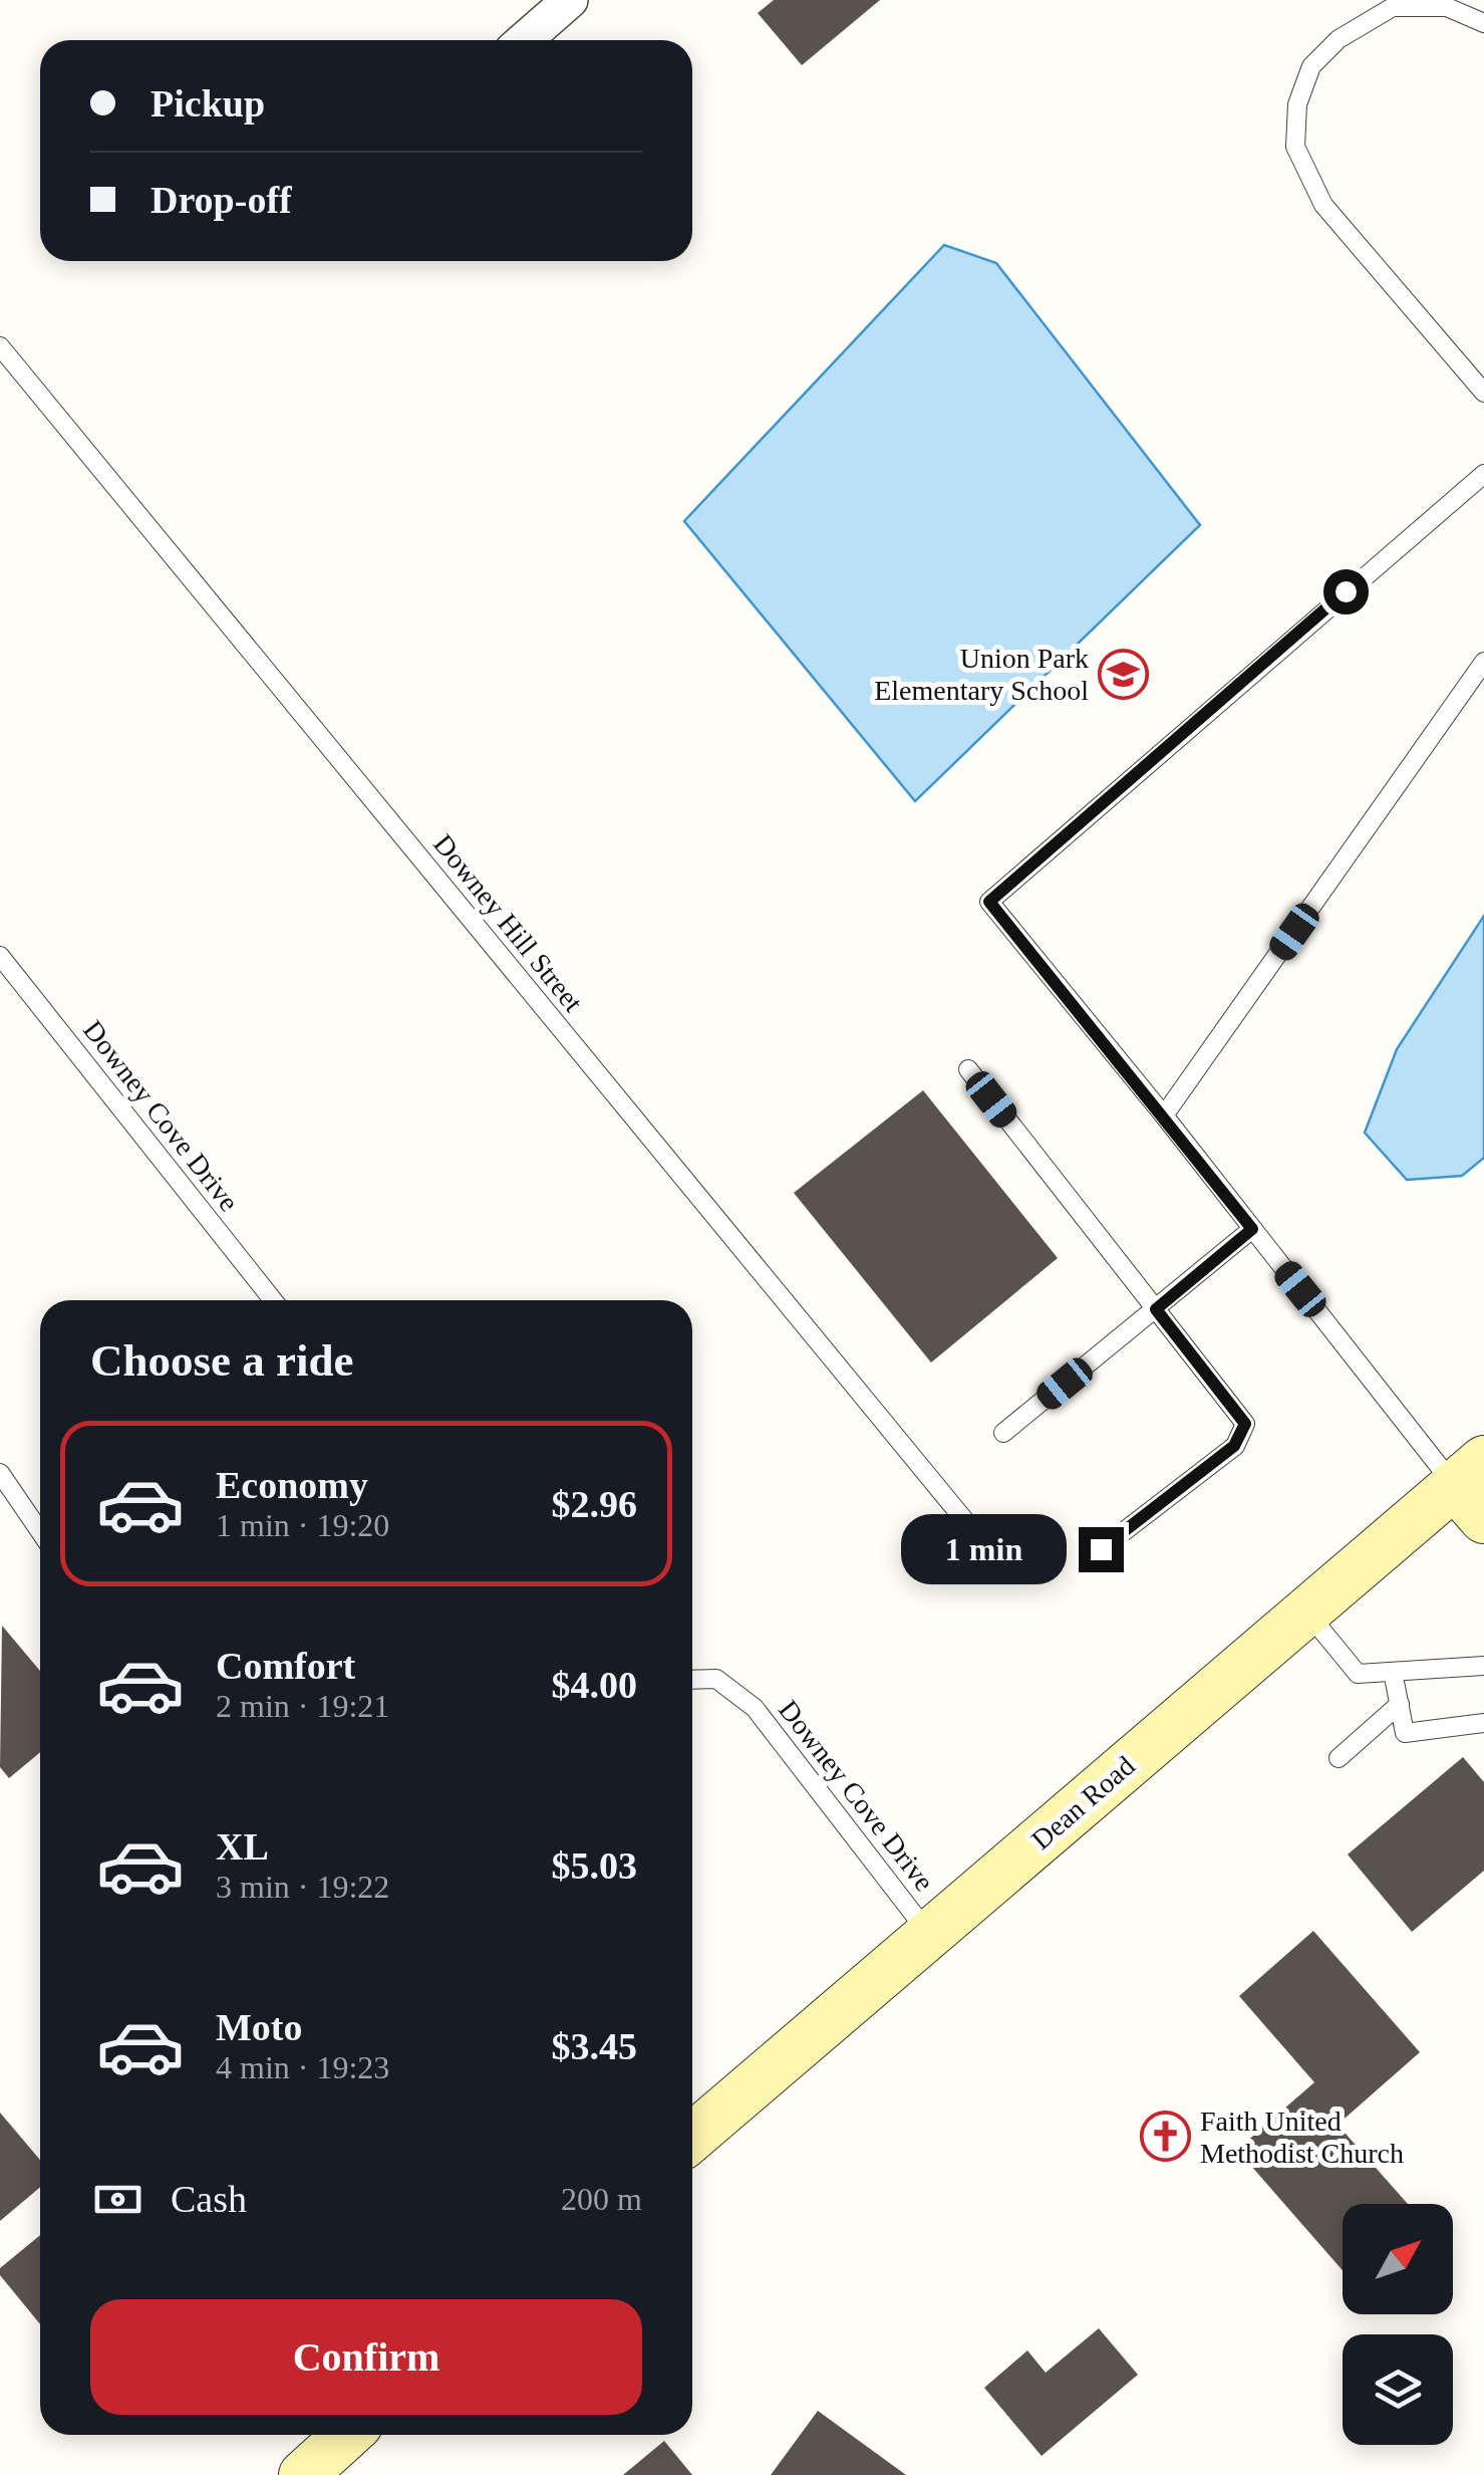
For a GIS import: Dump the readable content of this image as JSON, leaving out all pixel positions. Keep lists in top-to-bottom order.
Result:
{
  "streets": {
    "main road": ["Dean Road"],
    "lane": ["Downey Hill Street", "Downey Cove Drive"]
  },
  "crossings": [
    ["Downey Cove Drive", "Dean Road"]
  ],
  "places": {
    "school or university": ["Union Park Elementary School"],
    "church": ["Faith United Methodist Church"]
  },
  "north": "top right",
  "page": {
    "banner": ["Pickup", "Drop-off"],
    "heading": "Choose a ride",
    "list": [
      {
        "name": "Economy",
        "note": "1 min · 19:20",
        "value": "$2.96"
      },
      {
        "name": "Comfort",
        "note": "2 min · 19:21",
        "value": "$4.00"
      },
      {
        "name": "XL",
        "note": "3 min · 19:22",
        "value": "$5.03"
      },
      {
        "name": "Moto",
        "note": "4 min · 19:23",
        "value": "$3.45"
      }
    ],
    "bubble": "1 min",
    "pay": ["Cash", "200 m"],
    "buttons": "Confirm"
  }
}
